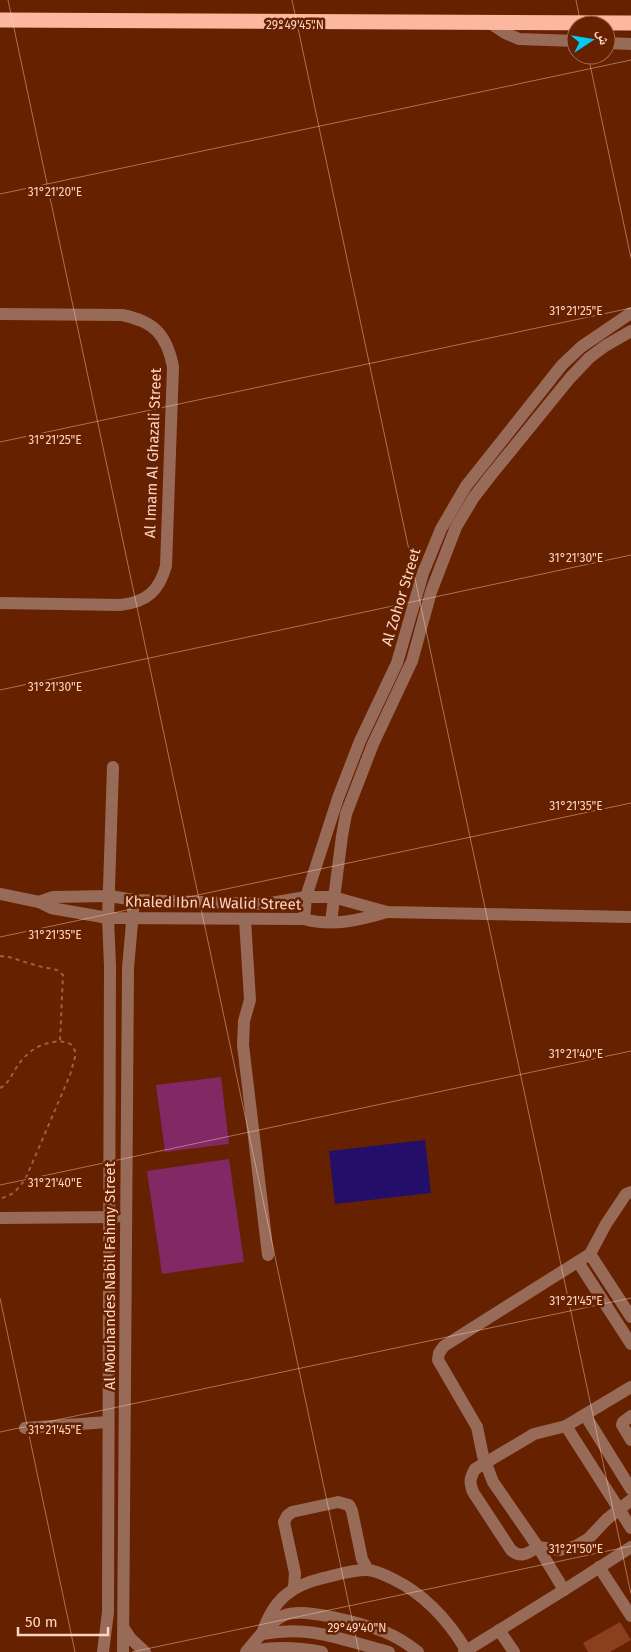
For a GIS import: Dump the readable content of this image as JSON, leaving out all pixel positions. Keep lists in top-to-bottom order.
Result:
{
  "streets": {
    "street": [
      "Al Imam Al Ghazali Street",
      "Al Zohor Street",
      "Khaled Ibn Al Walid Street",
      "Al Mouhandes Nabil Fahmy Street"
    ]
  },
  "crossings": [
    ["Al Zohor Street", "Khaled Ibn Al Walid Street"],
    ["Khaled Ibn Al Walid Street", "Al Mouhandes Nabil Fahmy Street"]
  ],
  "scale_bar": "50 m",
  "north": "right",
  "coordinates": [
    "29°49'45\"N",
    "31°21'20\"E",
    "31°21'25\"E",
    "31°21'30\"E",
    "31°21'35\"E",
    "31°21'40\"E",
    "31°21'45\"E",
    "31°21'50\"E",
    "29°49'40\"N"
  ]
}
